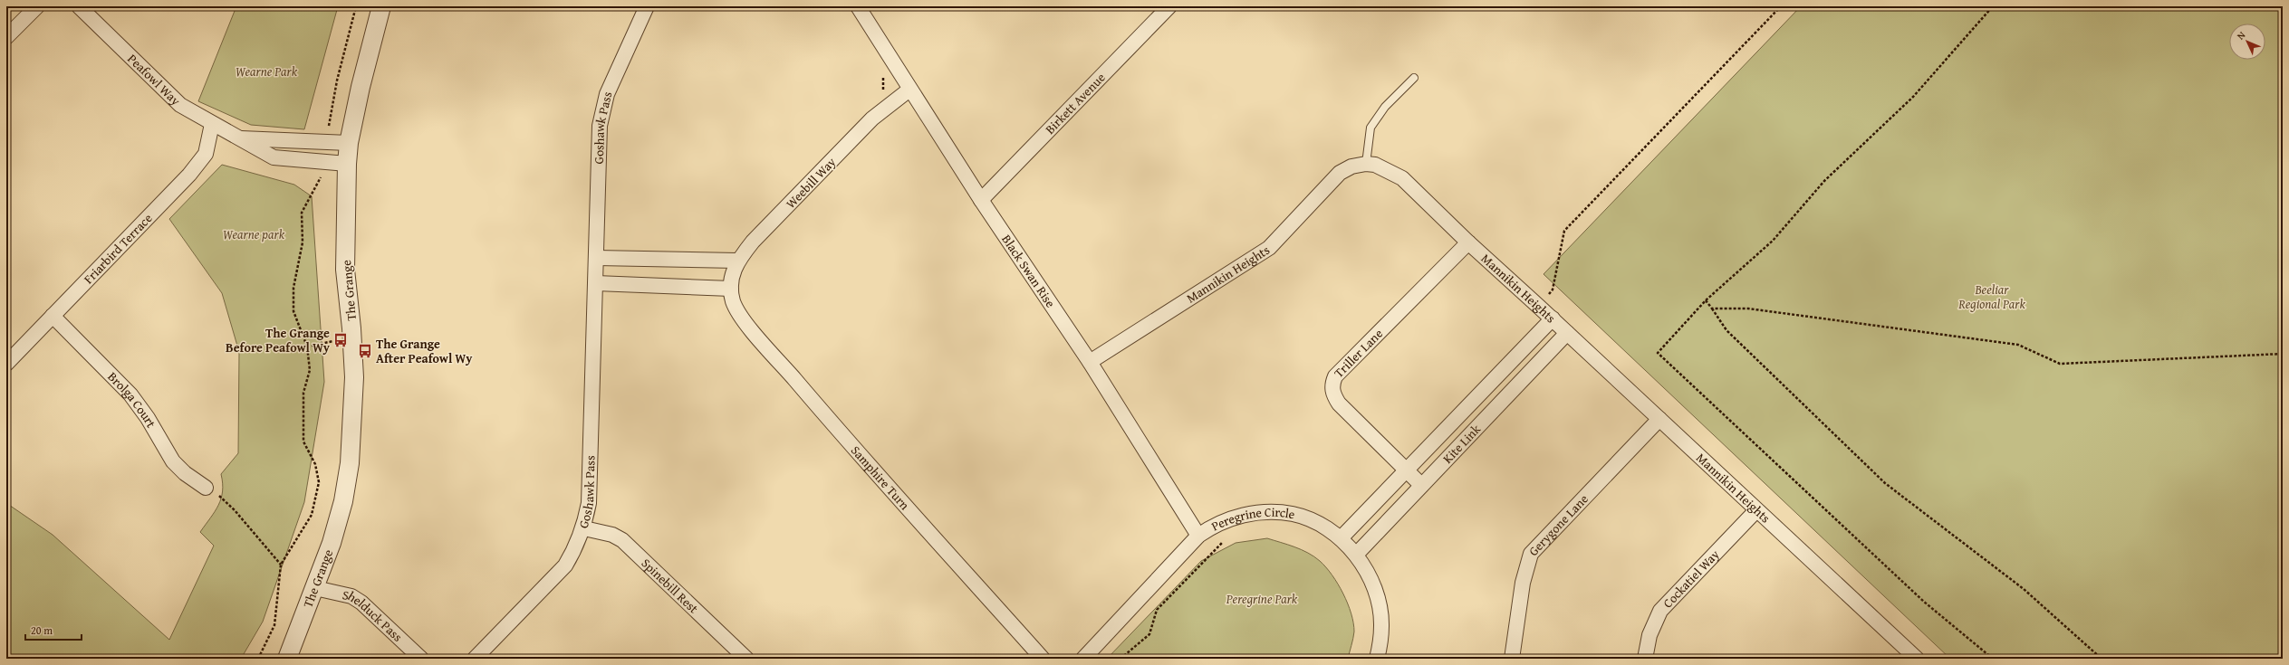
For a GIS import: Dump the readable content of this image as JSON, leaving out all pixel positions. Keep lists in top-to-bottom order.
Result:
{
  "streets": {
    "street": [
      "Peafowl Way",
      "Birkett Avenue",
      "Goshawk Pass",
      "Weebill Way",
      "Friarbird Terrace",
      "Black Swan Rise",
      "Mannikin Heights",
      "The Grange",
      "Triller Lane",
      "Brolga Court",
      "Kite Link",
      "Samphire Turn",
      "Peregrine Circle",
      "Gerygone Lane",
      "Cockatiel Way",
      "Spinebill Rest",
      "Shelduck Pass"
    ]
  },
  "crossings": [
    ["Peafowl Way", "Friarbird Terrace"],
    ["Peafowl Way", "The Grange"],
    ["Birkett Avenue", "Black Swan Rise"],
    ["Goshawk Pass", "Spinebill Rest"],
    ["Weebill Way", "Black Swan Rise"],
    ["Weebill Way", "Samphire Turn"],
    ["Friarbird Terrace", "Brolga Court"],
    ["Black Swan Rise", "Mannikin Heights"],
    ["Black Swan Rise", "Peregrine Circle"],
    ["Mannikin Heights", "Triller Lane"],
    ["Mannikin Heights", "Kite Link"],
    ["Mannikin Heights", "Gerygone Lane"],
    ["Mannikin Heights", "Cockatiel Way"],
    ["The Grange", "Shelduck Pass"],
    ["Triller Lane", "Kite Link"],
    ["Kite Link", "Peregrine Circle"]
  ],
  "parks": [
    "Wearne Park",
    "Wearne park",
    "Beeliar Regional Park",
    "Peregrine Park"
  ],
  "places": {
    "bus stop": ["The Grange Before Peafowl Wy", "The Grange After Peafowl Wy"]
  },
  "scale_bar": "20 m",
  "north": "top left"
}
